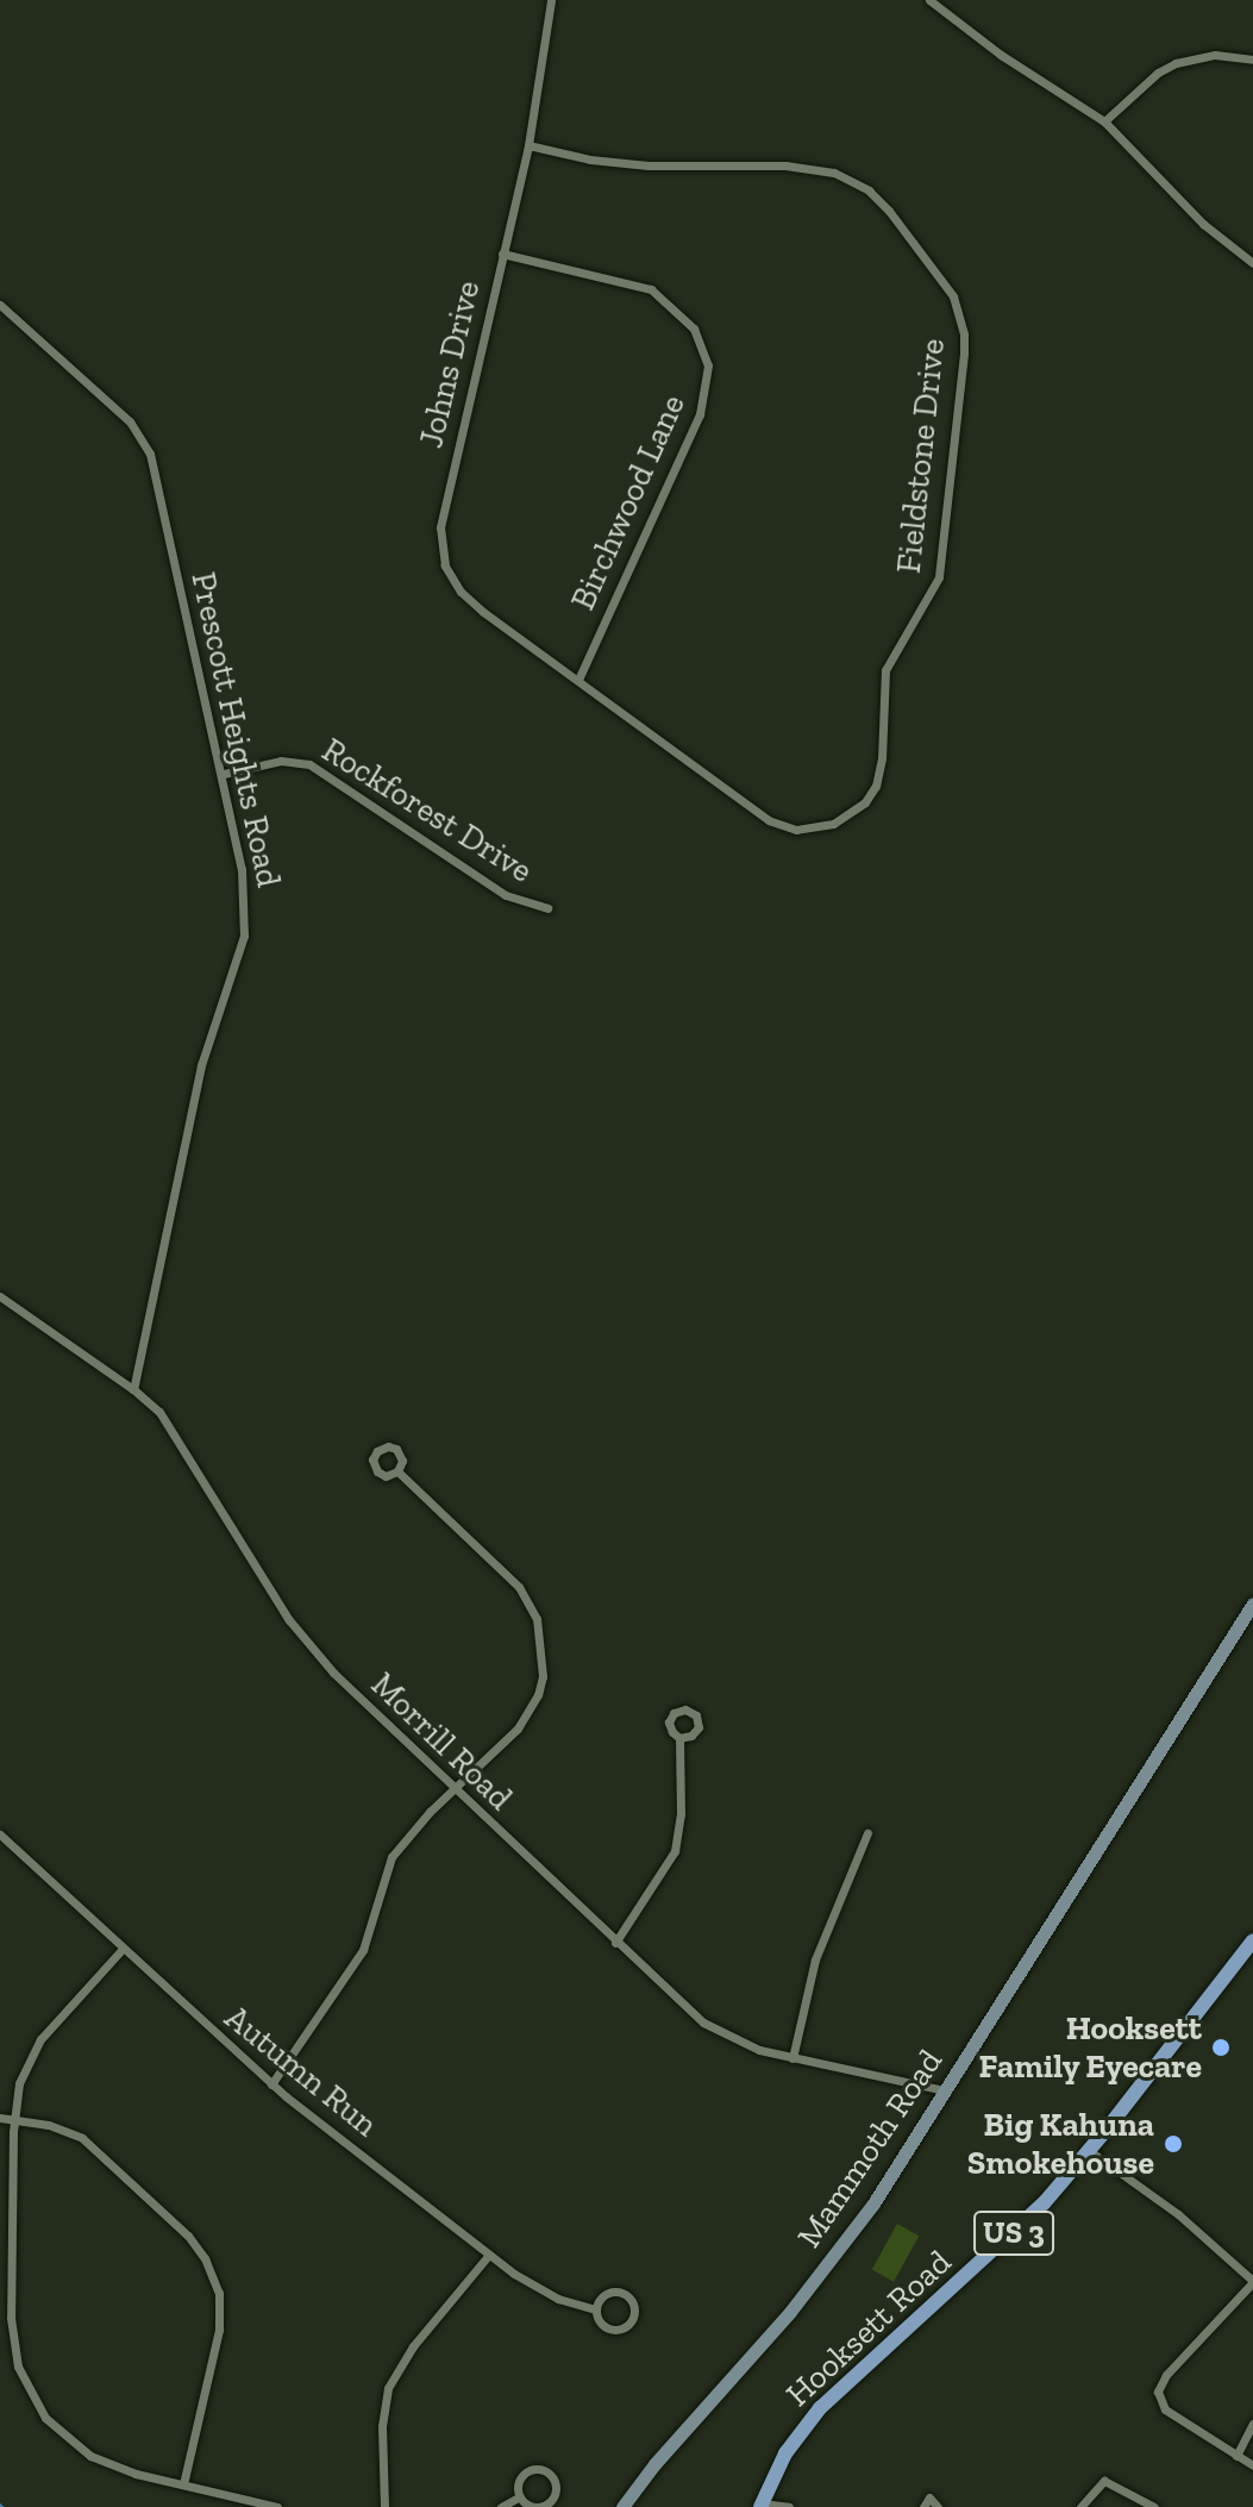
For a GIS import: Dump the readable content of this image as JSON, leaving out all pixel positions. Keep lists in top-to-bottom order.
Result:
{
  "streets": {
    "main road": ["Mammoth Road", "US 3", "Hooksett Road"],
    "street": [
      "Johns Drive",
      "Fieldstone Drive",
      "Birchwood Lane",
      "Prescott Heights Road",
      "Rockforest Drive",
      "Morrill Road",
      "Autumn Run"
    ]
  },
  "crossings": [
    ["Johns Drive", "Fieldstone Drive"],
    ["Johns Drive", "Birchwood Lane"],
    ["Fieldstone Drive", "Birchwood Lane"],
    ["Prescott Heights Road", "Rockforest Drive"],
    ["Prescott Heights Road", "Morrill Road"],
    ["Morrill Road", "Mammoth Road"]
  ],
  "places": ["Hooksett Family Eyecare", "Big Kahuna Smokehouse"]
}
